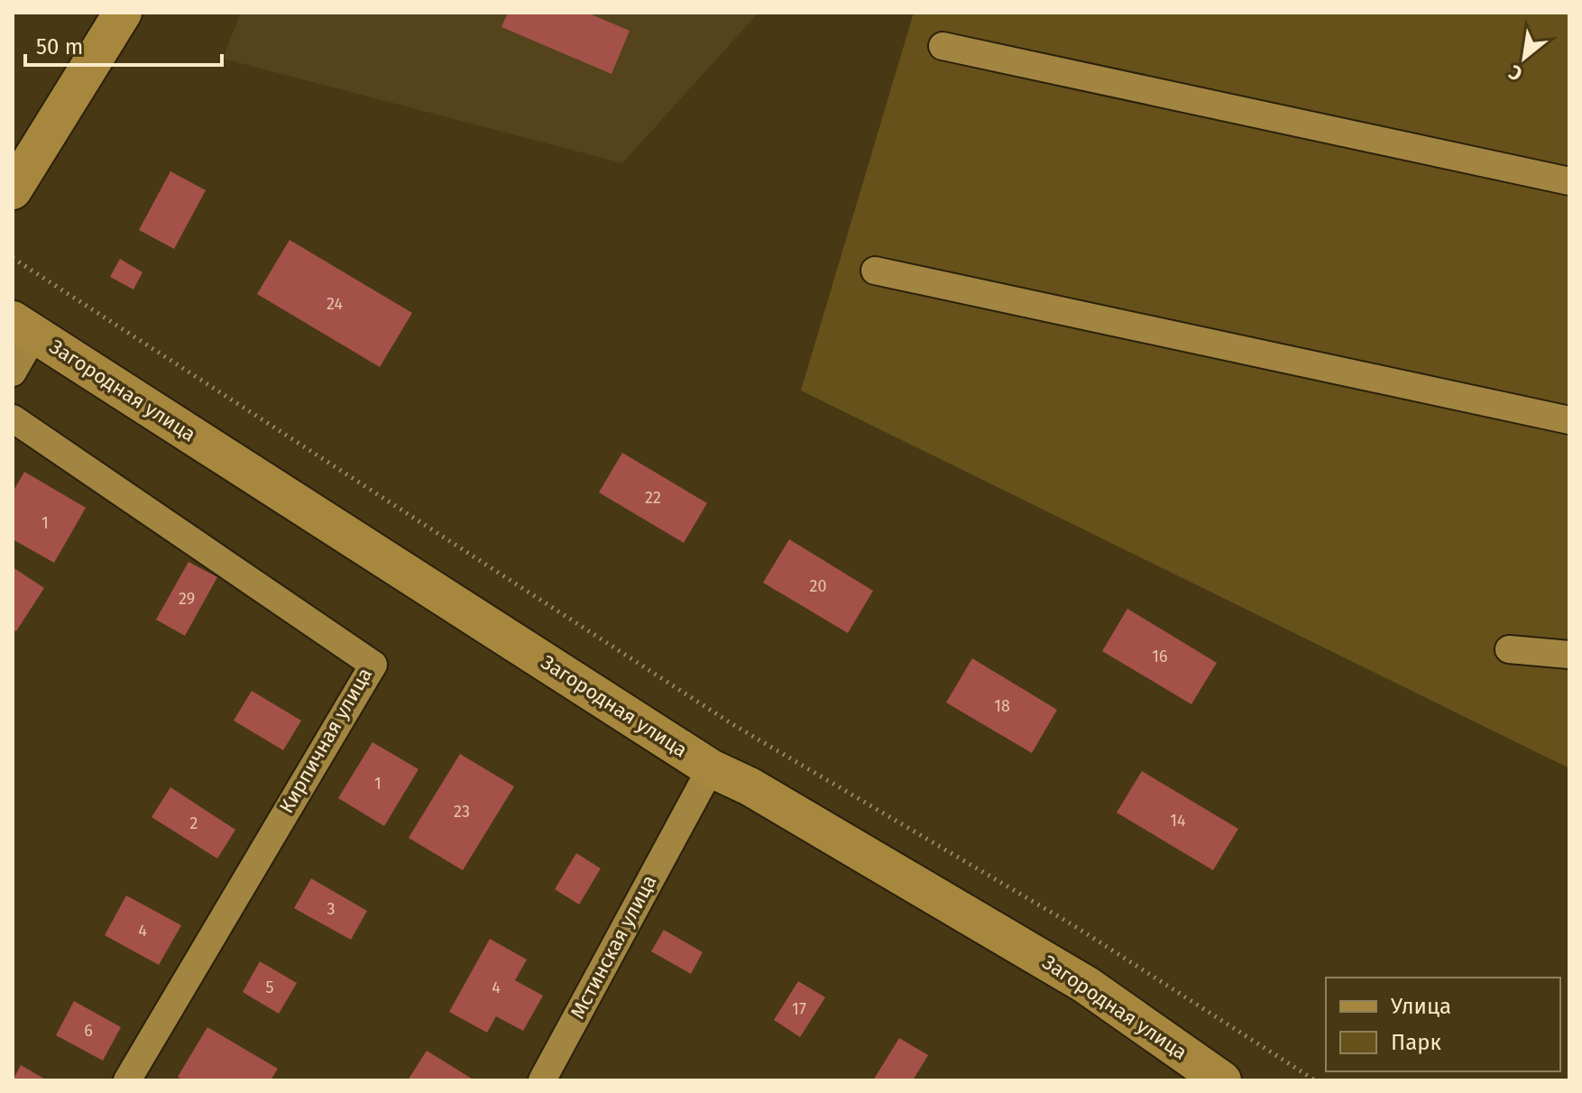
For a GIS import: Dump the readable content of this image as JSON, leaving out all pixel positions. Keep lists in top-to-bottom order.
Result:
{
  "streets": {
    "main road": ["Загородная улица"],
    "street": ["Кирпичная улица", "Мстинская улица"]
  },
  "crossings": [
    ["Загородная улица", "Мстинская улица"]
  ],
  "house_numbers": [
    "24",
    "22",
    "1",
    "20",
    "29",
    "16",
    "18",
    "1",
    "23",
    "14",
    "2",
    "3",
    "4",
    "5",
    "4",
    "17",
    "6"
  ],
  "legend": ["Улица", "Парк"],
  "scale_bar": "50 m",
  "north": "bottom left"
}
